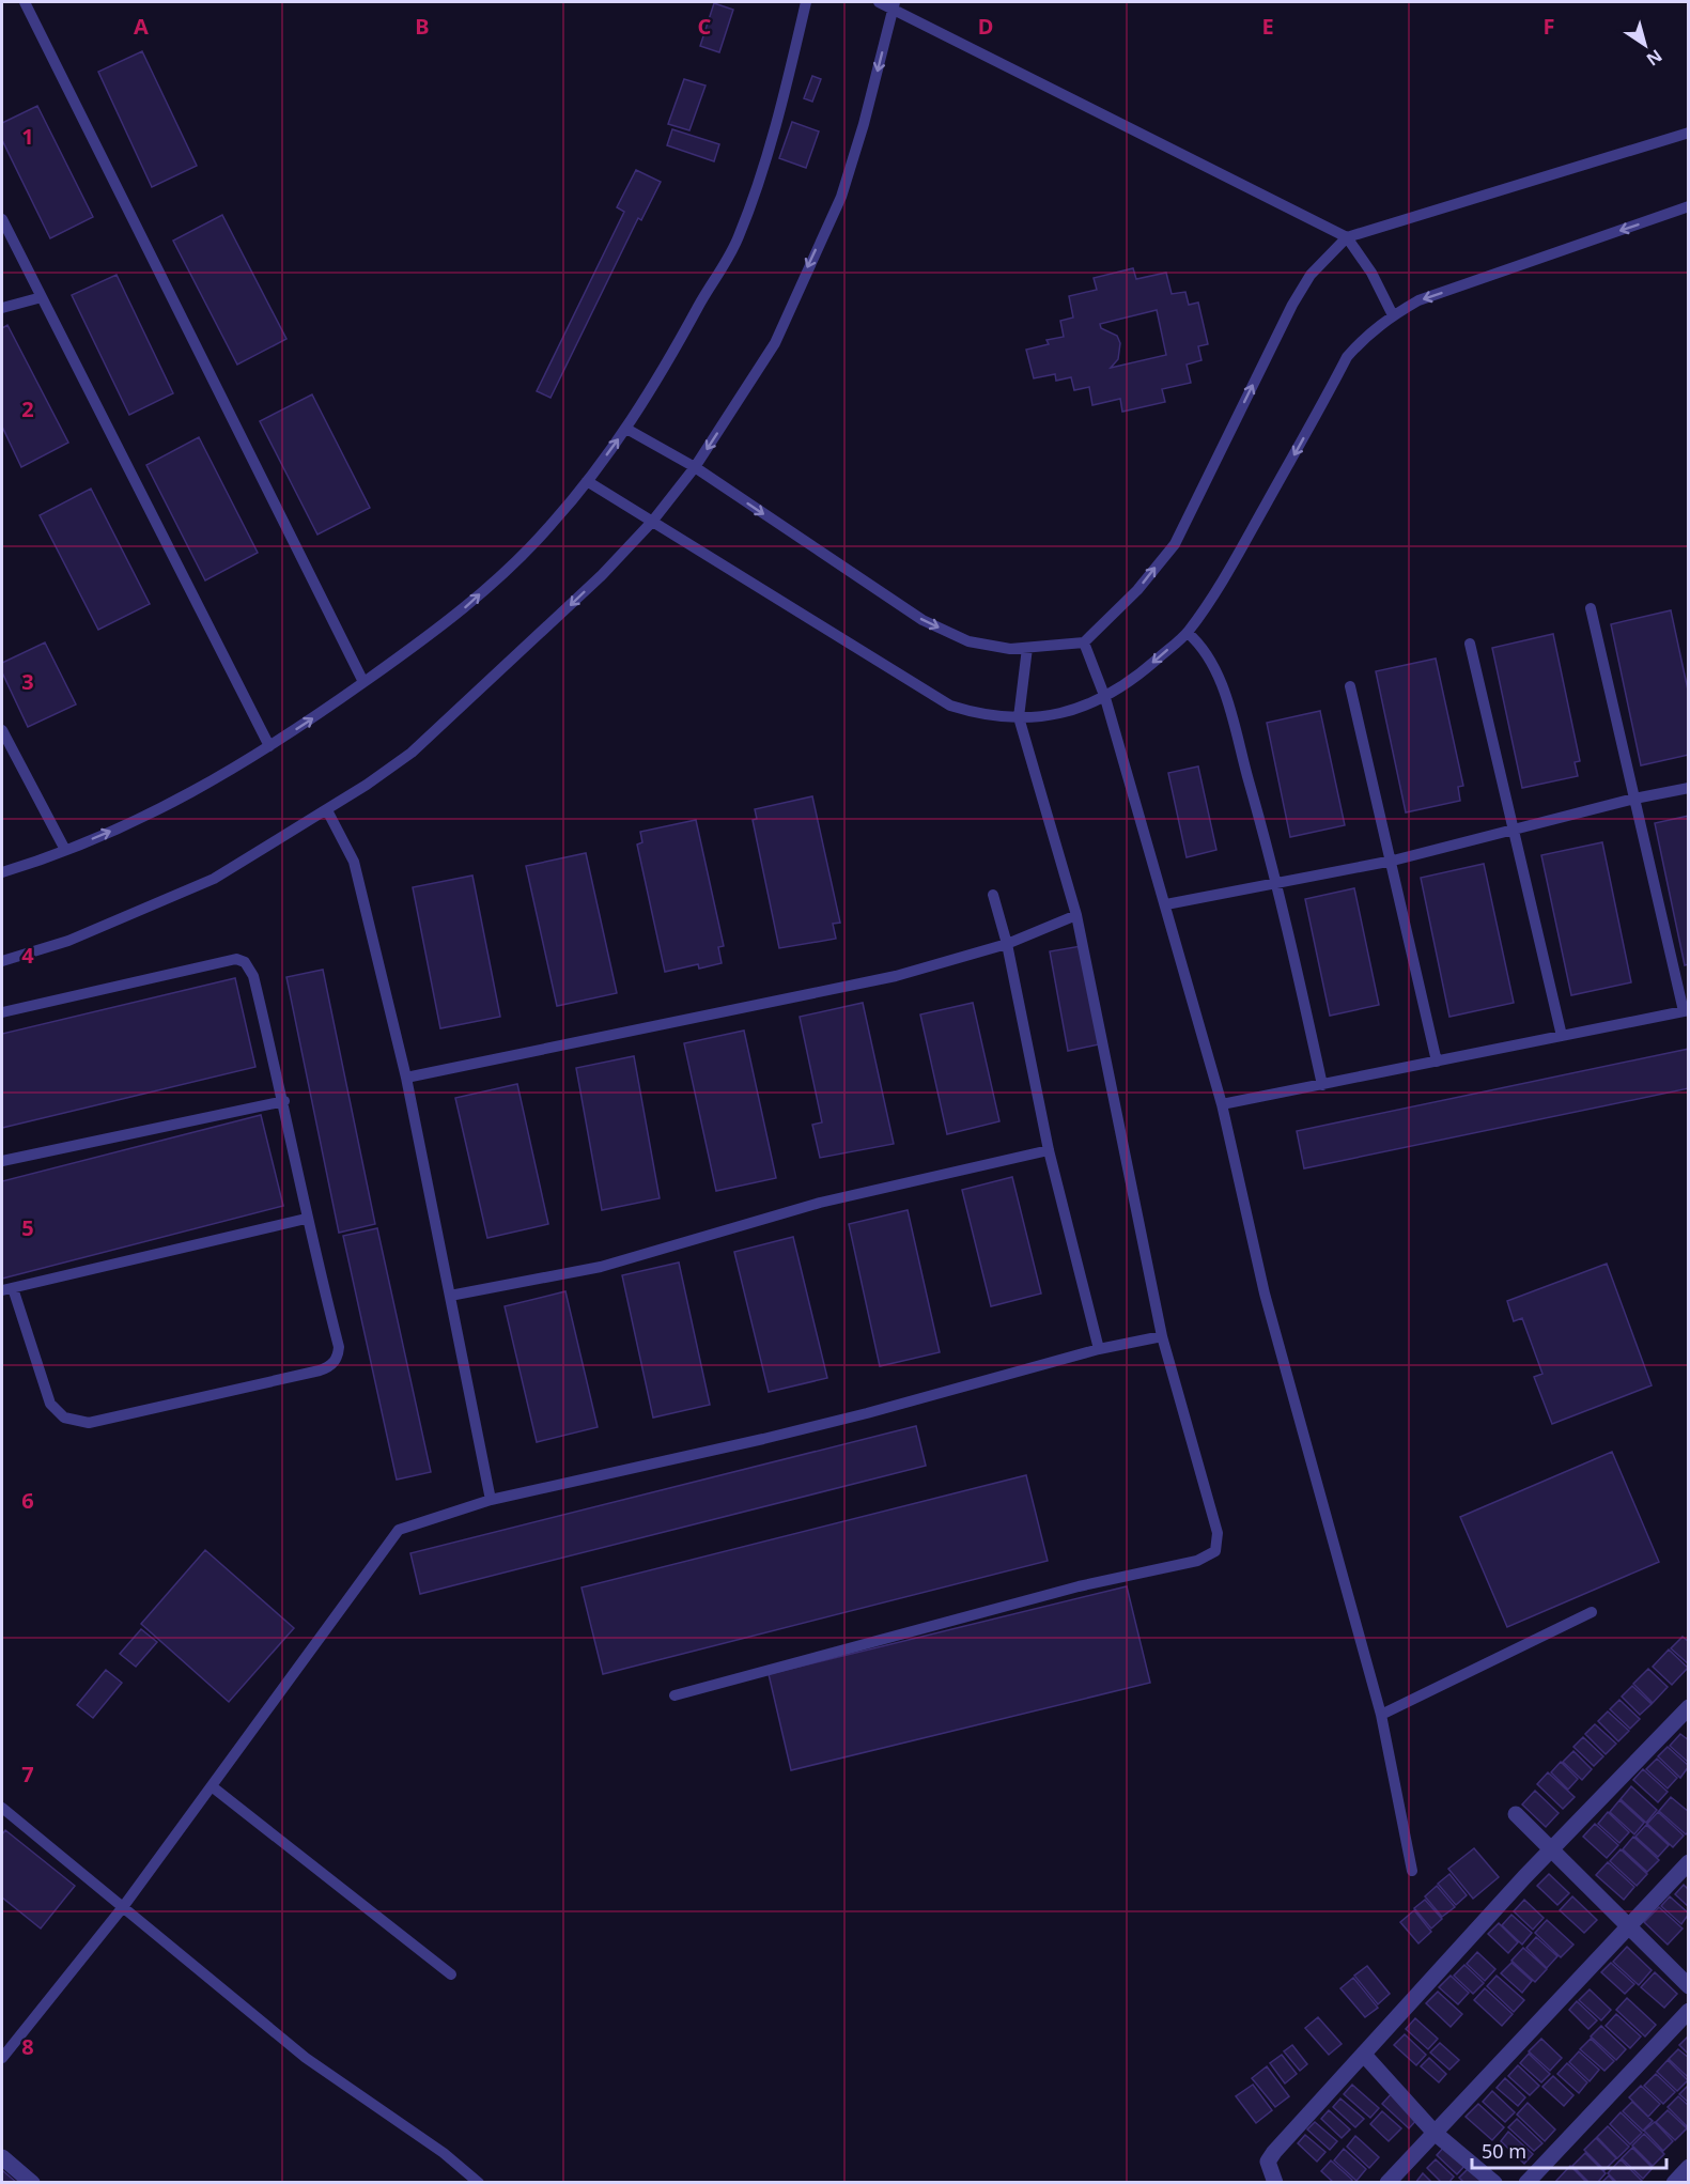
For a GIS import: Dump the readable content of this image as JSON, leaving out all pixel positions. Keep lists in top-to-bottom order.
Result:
{
  "scale_bar": "50 m",
  "north": "bottom right",
  "grid": {
    "columns": [
      "A",
      "B",
      "C",
      "D",
      "E",
      "F"
    ],
    "rows": [
      "1",
      "2",
      "3",
      "4",
      "5",
      "6",
      "7",
      "8"
    ]
  }
}
